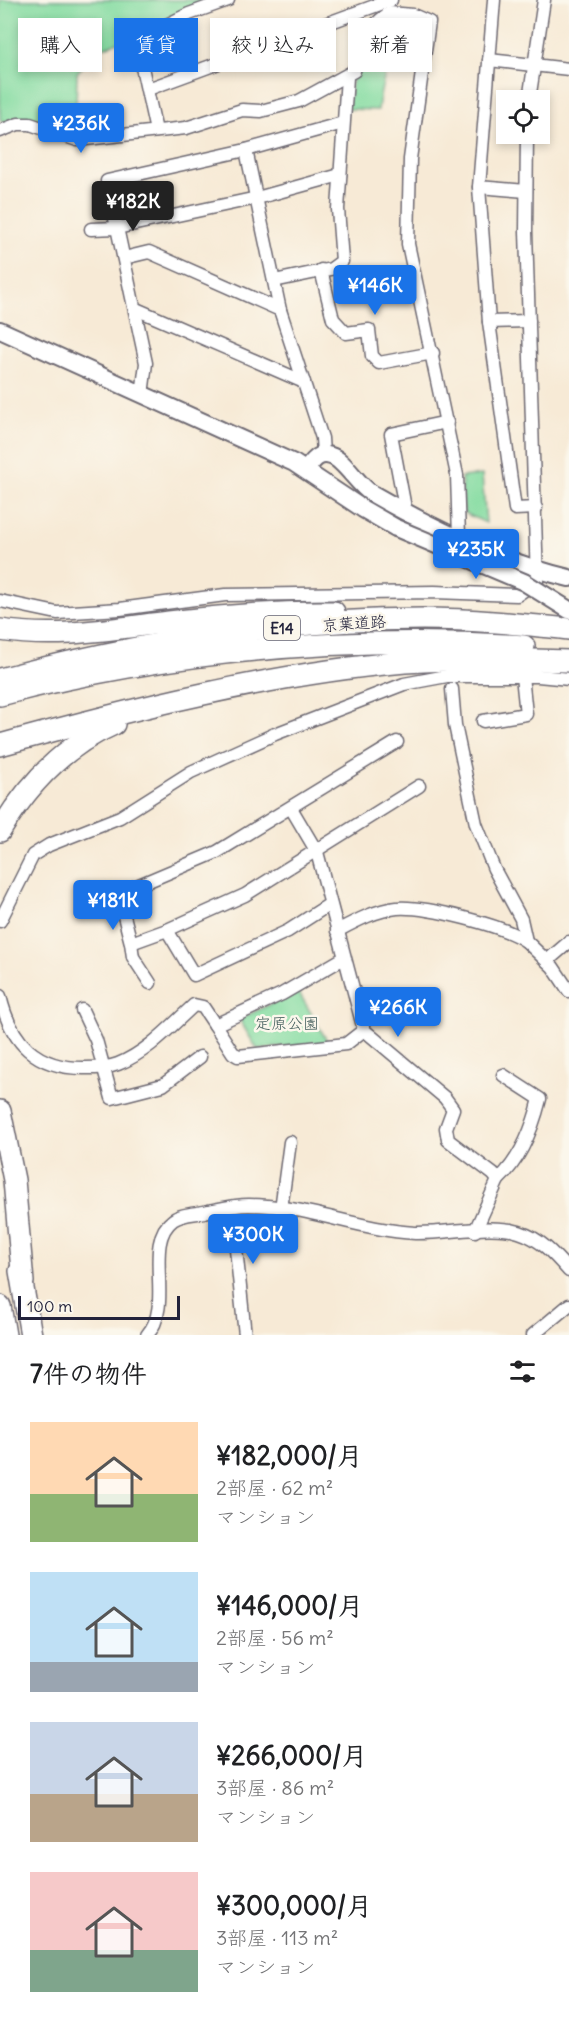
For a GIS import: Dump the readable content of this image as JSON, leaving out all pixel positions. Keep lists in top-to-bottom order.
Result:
{
  "streets": {
    "highway": ["京葉道路", "E14"]
  },
  "parks": ["定原公園"],
  "scale_bar": "100 m",
  "page": {
    "chip": [
      "購入",
      "賃貸",
      "絞り込み",
      "新着"
    ],
    "price": [
      "¥236K",
      "¥182K",
      "¥146K",
      "¥235K",
      "¥181K",
      "¥266K",
      "¥300K"
    ],
    "scale": "100 m",
    "heading": "7件の物件",
    "list": [
      {
        "name": "¥182,000/月",
        "note": "2部屋 · 62 m² · マンション"
      },
      {
        "name": "¥146,000/月",
        "note": "2部屋 · 56 m² · マンション"
      },
      {
        "name": "¥266,000/月",
        "note": "3部屋 · 86 m² · マンション"
      },
      {
        "name": "¥300,000/月",
        "note": "3部屋 · 113 m² · マンション"
      }
    ]
  }
}
